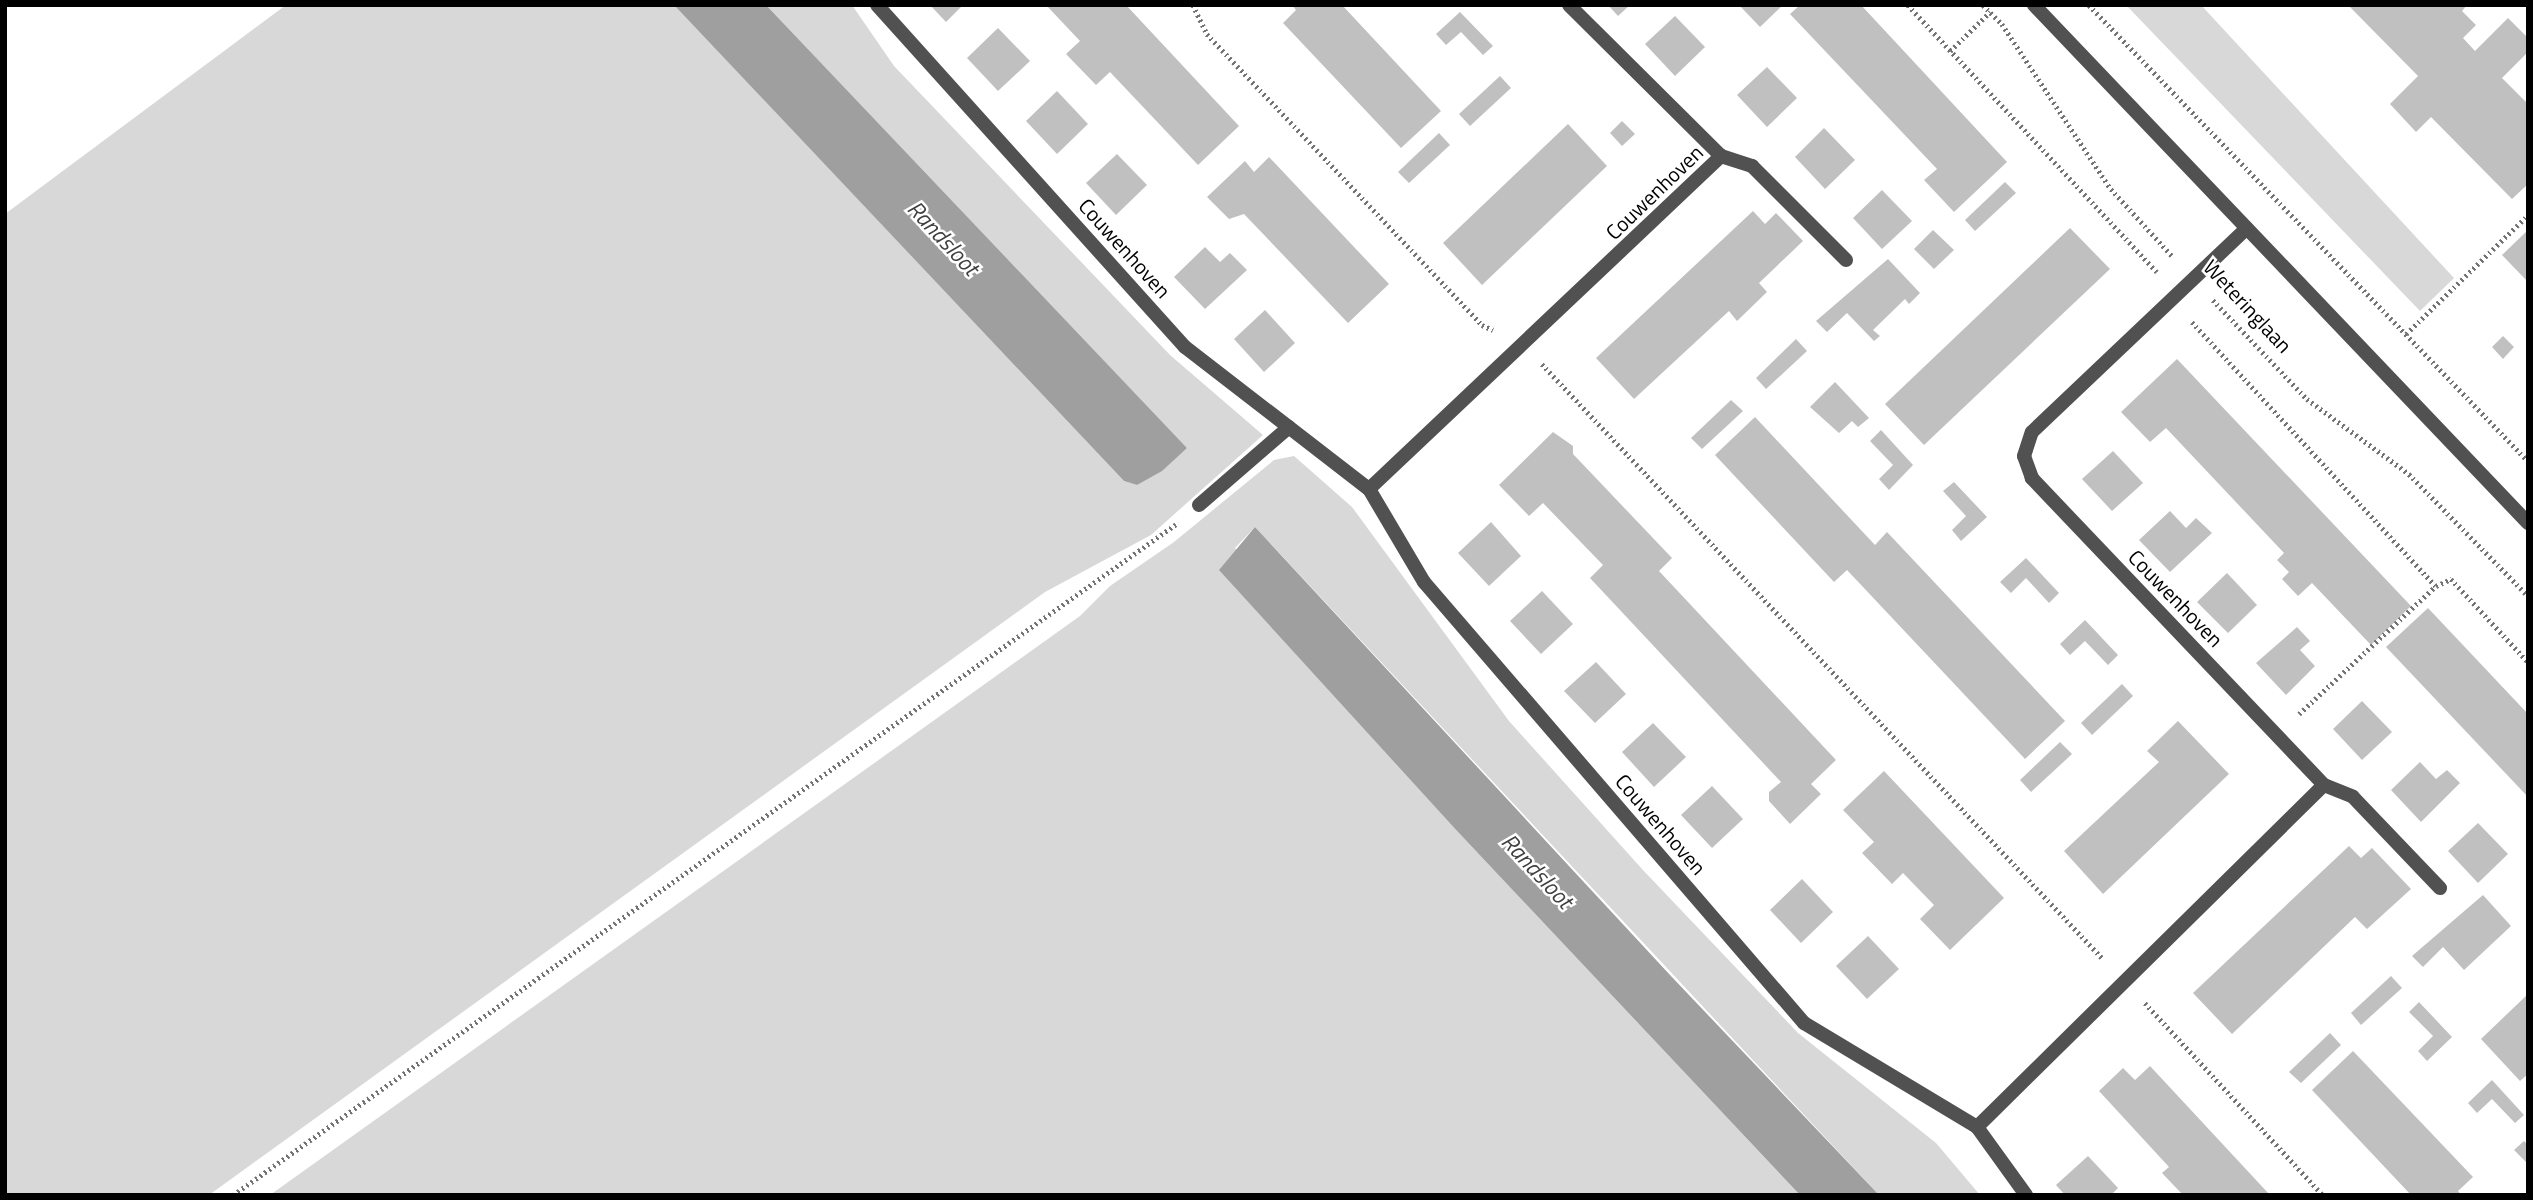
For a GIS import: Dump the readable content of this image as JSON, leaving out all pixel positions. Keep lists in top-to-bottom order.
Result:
{
  "streets": {
    "street": ["Couwenhoven"],
    "path": ["Weteringlaan"]
  },
  "crossings": [
    ["Couwenhoven", "Weteringlaan"]
  ],
  "water": ["Randsloot"]
}
